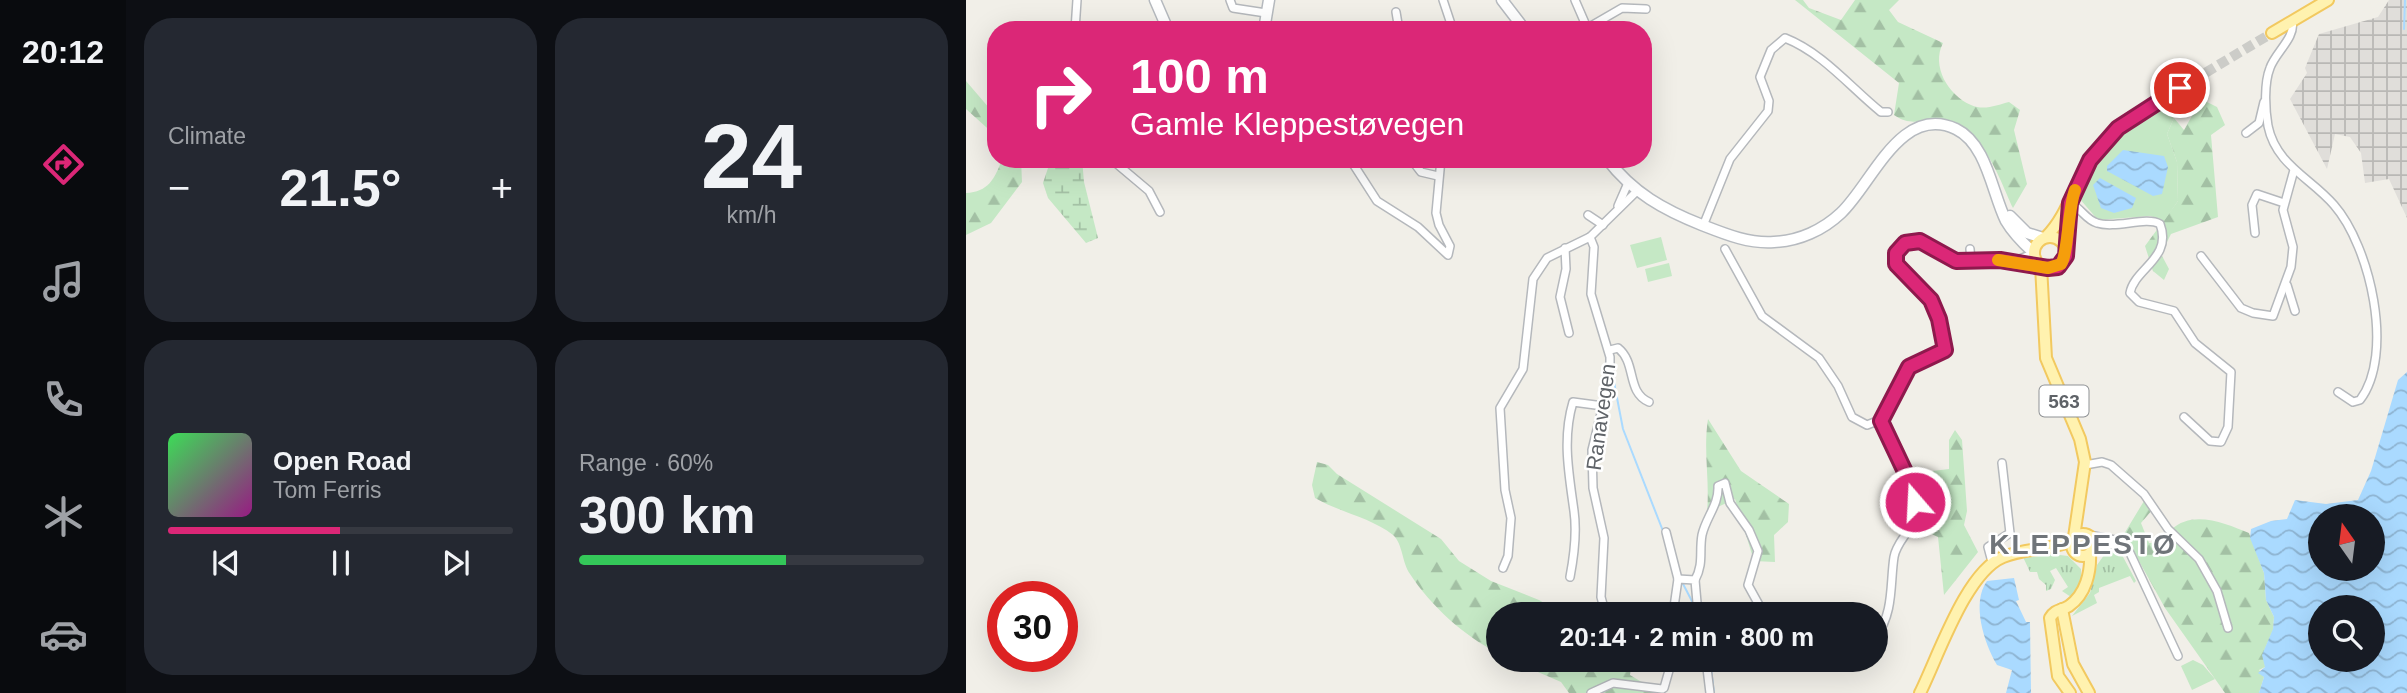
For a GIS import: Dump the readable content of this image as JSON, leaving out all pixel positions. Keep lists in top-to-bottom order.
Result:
{
  "streets": {
    "main road": ["563"],
    "street": ["Ranavegen"]
  },
  "districts": ["KLEPPESTØ"],
  "north": "top",
  "page": {
    "tabs": "20:12",
    "tile": [
      "Climate",
      ["24", "km/h"],
      ["Range · 60%", "300 km"]
    ],
    "turn": ["100 m", "Gamle Kleppestøvegen"],
    "heat": ["−", "21.5°", "+"],
    "song": ["Open Road", "Tom Ferris"],
    "limit": "30",
    "trip": "20:14 · 2 min · 800 m"
  }
}
